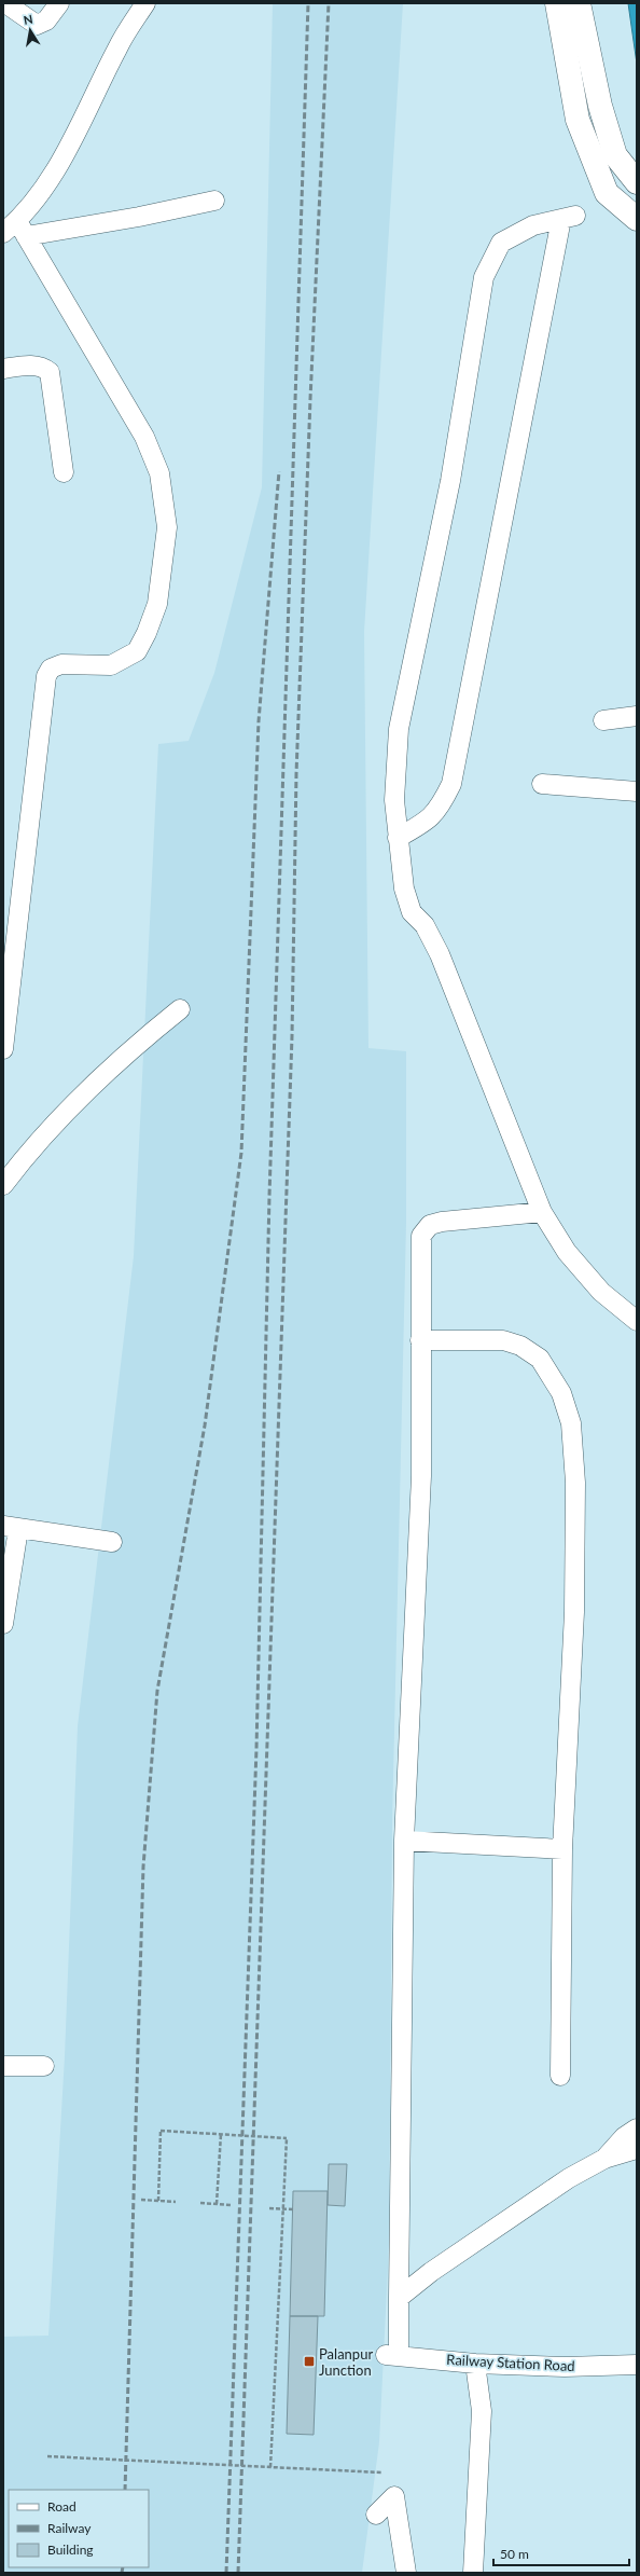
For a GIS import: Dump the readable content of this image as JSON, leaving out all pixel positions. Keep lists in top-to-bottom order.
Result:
{
  "streets": {
    "street": ["Railway Station Road"]
  },
  "places": {
    "transit": ["Palanpur Junction"]
  },
  "legend": ["Road", "Railway", "Building"],
  "scale_bar": "50 m",
  "north": "top"
}
